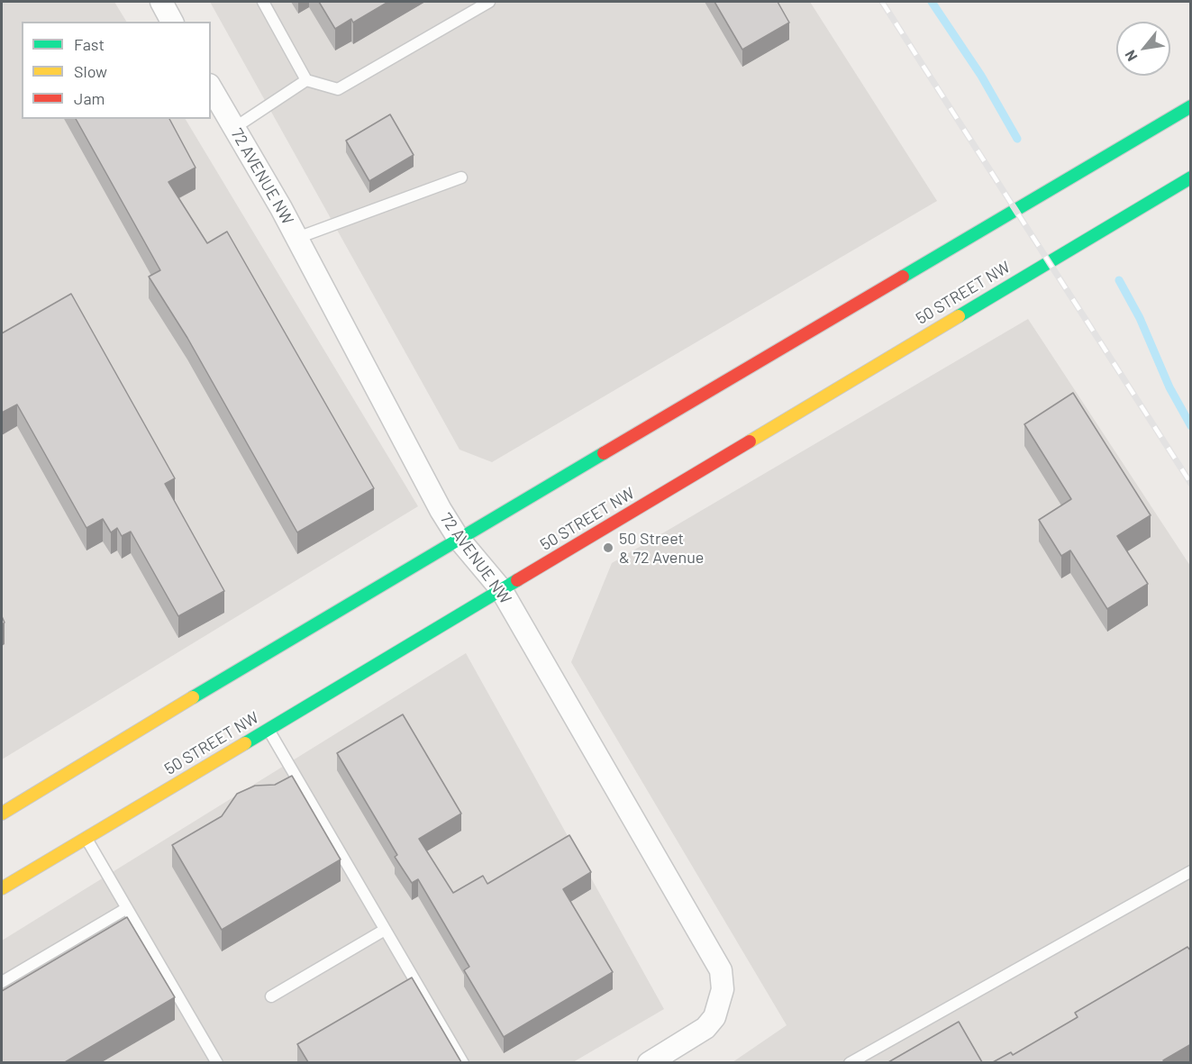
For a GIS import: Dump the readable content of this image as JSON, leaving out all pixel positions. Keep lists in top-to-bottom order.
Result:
{
  "streets": {
    "main road": ["50 STREET NW"],
    "street": ["72 AVENUE NW"]
  },
  "crossings": [
    ["72 AVENUE NW", "50 STREET NW"]
  ],
  "places": ["50 Street & 72 Avenue"],
  "legend": ["Fast", "Slow", "Jam"],
  "north": "bottom left"
}
